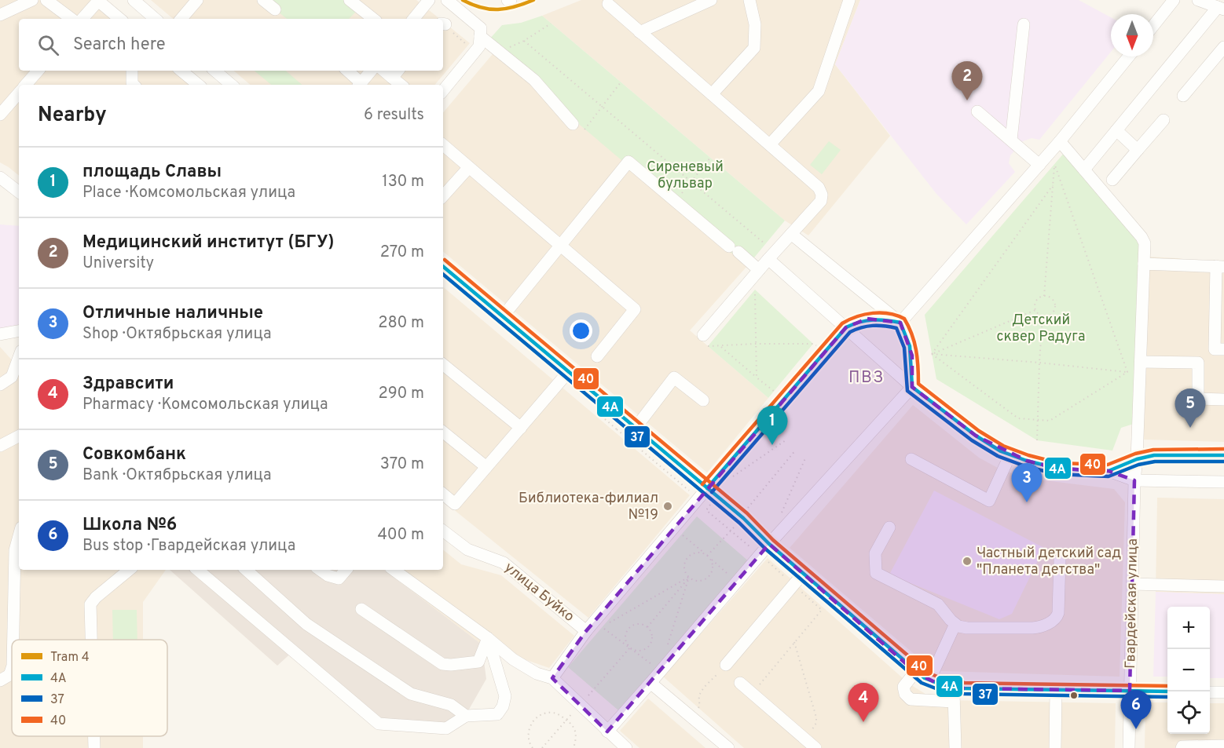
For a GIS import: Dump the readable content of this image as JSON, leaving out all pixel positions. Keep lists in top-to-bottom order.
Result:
{
  "streets": {
    "street": ["улица Буйко", "Гвардейская улица"]
  },
  "districts": ["ПВЗ"],
  "parks": ["Сиреневый бульвар", "Детский сквер Радуга"],
  "places": ["Библиотека-филиал №19", "Частный детский сад \"Планета детства\""],
  "lines": [
    "tram line 4",
    "transit line 40",
    "transit line 4А",
    "transit line 37"
  ],
  "legend": [
    "Tram 4",
    "4А",
    "37",
    "40"
  ],
  "north": "bottom",
  "page": {
    "search": "Search here",
    "pins": [
      "2",
      "5",
      "1",
      "3",
      "4",
      "6"
    ],
    "heading": ["Nearby", "6 results"],
    "list": [
      {
        "mark": "1",
        "name": "площадь Славы",
        "note": "Place · Комсомольская улица",
        "value": "130 m"
      },
      {
        "mark": "2",
        "name": "Медицинский институт (БГУ)",
        "note": "University",
        "value": "270 m"
      },
      {
        "mark": "3",
        "name": "Отличные наличные",
        "note": "Shop · Октябрьская улица",
        "value": "280 m"
      },
      {
        "mark": "4",
        "name": "Здравсити",
        "note": "Pharmacy · Комсомольская улица",
        "value": "290 m"
      },
      {
        "mark": "5",
        "name": "Совкомбанк",
        "note": "Bank · Октябрьская улица",
        "value": "370 m"
      },
      {
        "mark": "6",
        "name": "Школа №6",
        "note": "Bus stop · Гвардейская улица",
        "value": "400 m"
      }
    ],
    "map_buttons": ["+", "−"]
  }
}
